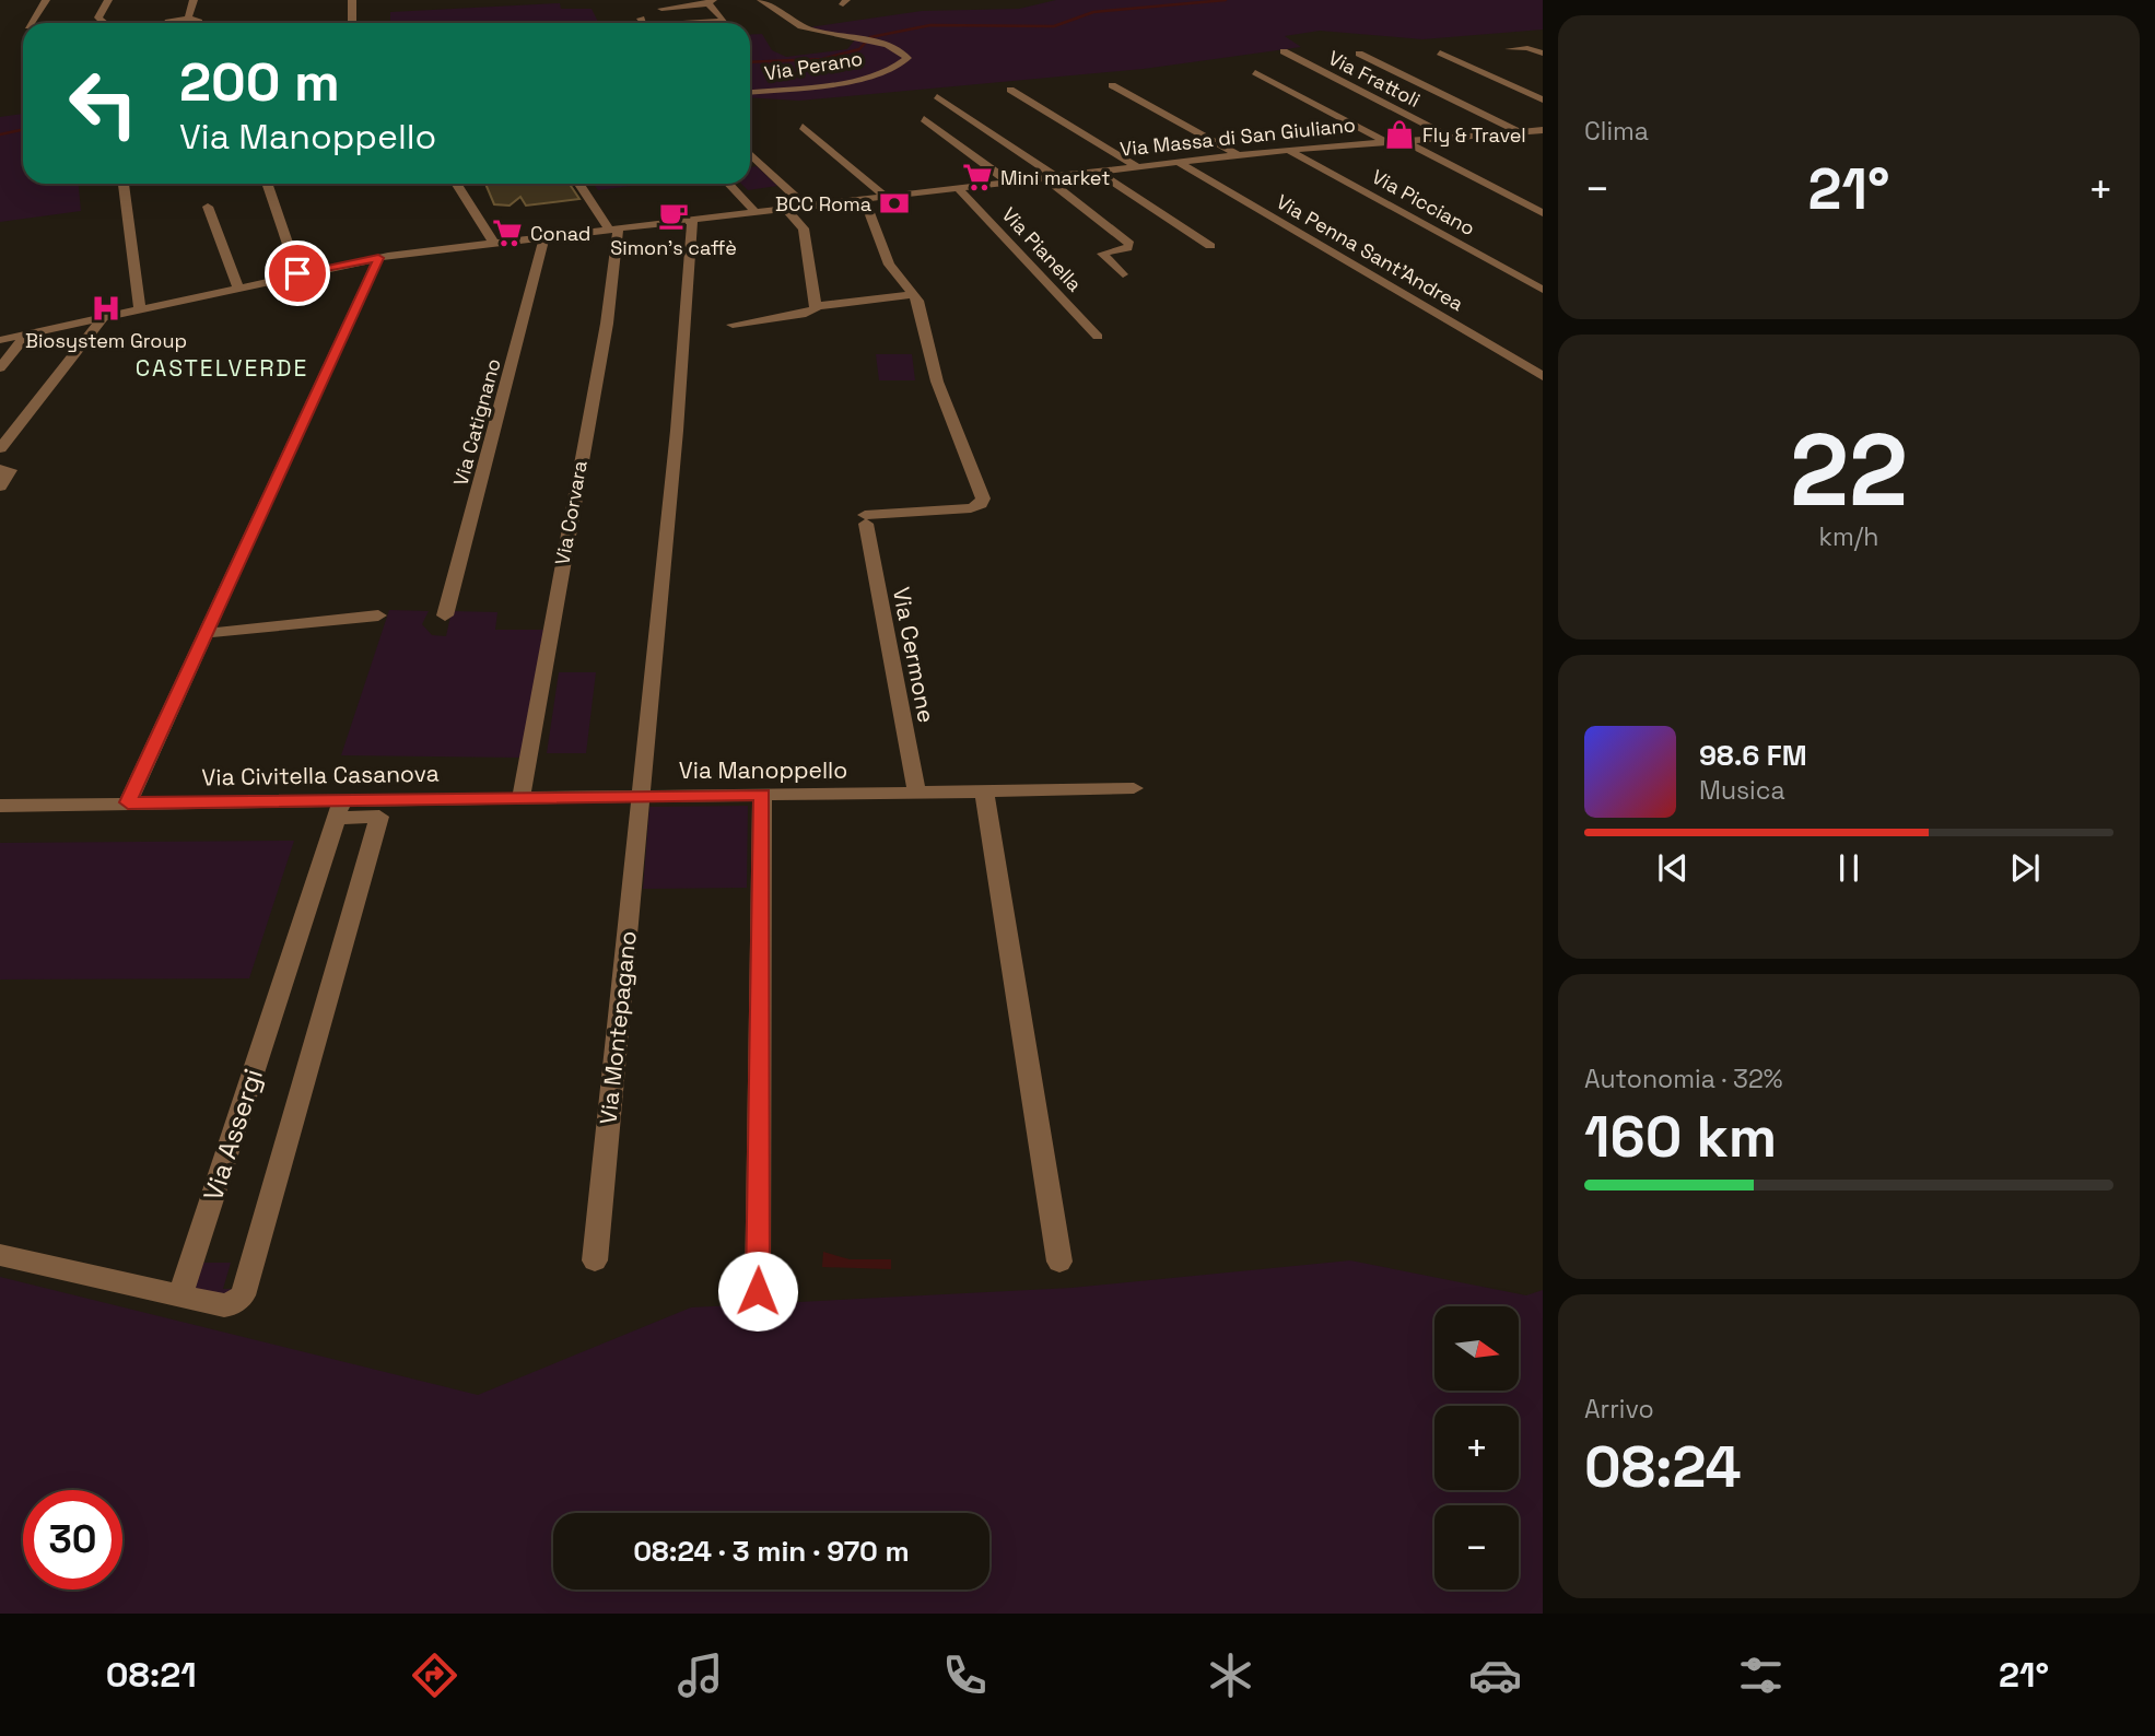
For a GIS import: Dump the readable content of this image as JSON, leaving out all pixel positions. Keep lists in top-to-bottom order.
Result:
{
  "streets": {
    "street": [
      "Via Perano",
      "Via Frattoli",
      "Via Massa di San Giuliano",
      "Via Picciano",
      "Via Pianella",
      "Via Penna Sant'Andrea",
      "Via Catignano",
      "Via Corvara",
      "Via Cermone",
      "Via Manoppello",
      "Via Civitella Casanova",
      "Via Montepagano",
      "Via Assergi"
    ]
  },
  "crossings": [
    ["Via Frattoli", "Via Massa di San Giuliano"],
    ["Via Massa di San Giuliano", "Via Picciano"],
    ["Via Massa di San Giuliano", "Via Pianella"],
    ["Via Massa di San Giuliano", "Via Penna Sant'Andrea"],
    ["Via Massa di San Giuliano", "Via Catignano"],
    ["Via Massa di San Giuliano", "Via Corvara"],
    ["Via Massa di San Giuliano", "Via Manoppello"],
    ["Via Corvara", "Via Civitella Casanova"],
    ["Via Cermone", "Via Manoppello"],
    ["Via Manoppello", "Via Civitella Casanova"],
    ["Via Manoppello", "Via Montepagano"],
    ["Via Civitella Casanova", "Via Montepagano"],
    ["Via Civitella Casanova", "Via Assergi"]
  ],
  "districts": ["CASTELVERDE"],
  "places": {
    "shop": ["Fly & Travel"],
    "supermarket": ["Mini market", "Conad"],
    "bank": ["BCC Roma"],
    "cafe": ["Simon's caffè"],
    "hospital": ["Biosystem Group"]
  },
  "north": "right",
  "page": {
    "tile": [
      "Clima",
      ["22", "km/h"],
      ["Autonomia · 32%", "160 km"],
      ["Arrivo", "08:24"]
    ],
    "turn": ["200 m", "Via Manoppello"],
    "heat": ["−", "21°", "+"],
    "song": ["98.6 FM", "Musica"],
    "map_buttons": ["+", "−"],
    "limit": "30",
    "trip": "08:24 · 3 min · 970 m",
    "tabs": ["08:21", "21°"]
  }
}
